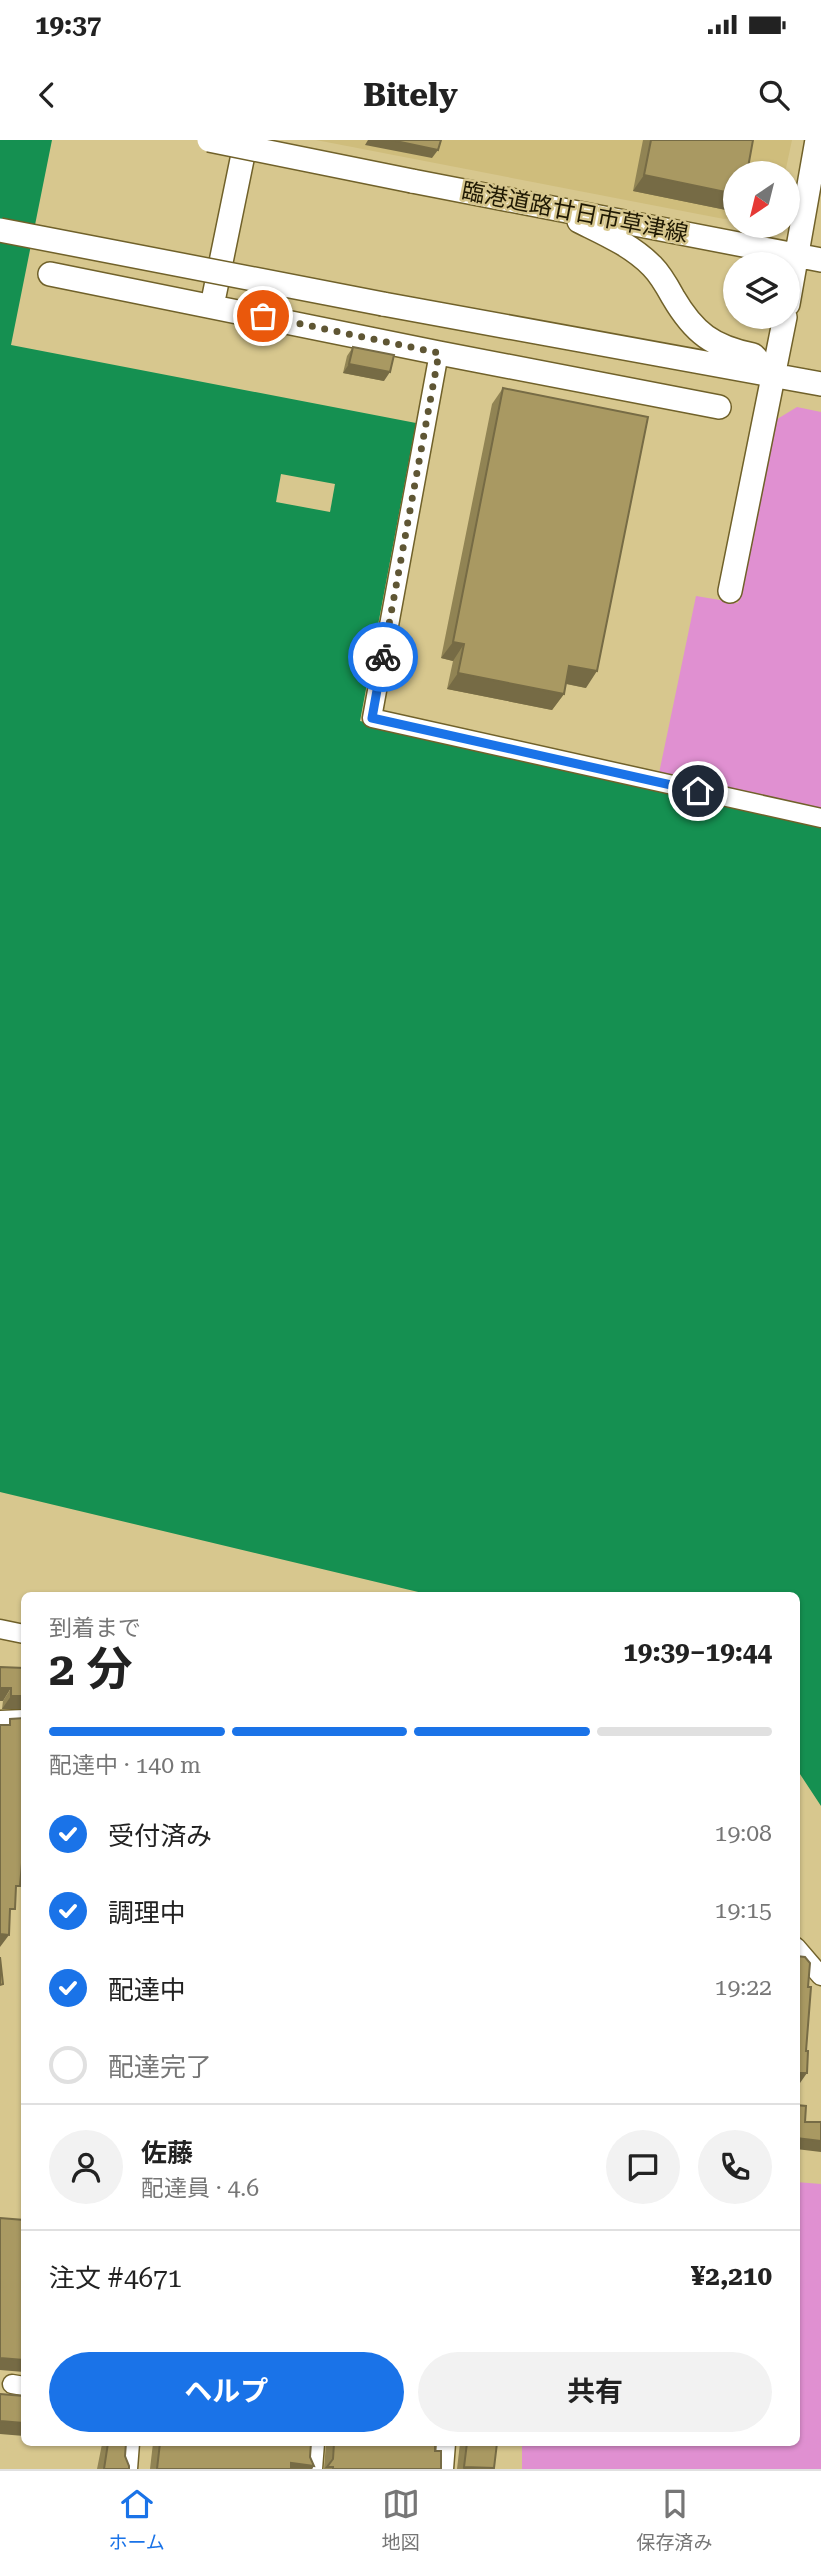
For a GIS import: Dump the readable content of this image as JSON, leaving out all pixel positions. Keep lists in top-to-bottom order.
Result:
{
  "streets": {
    "street": ["臨港道路廿日市草津線"]
  },
  "north": "bottom left",
  "page": {
    "status": "19:37",
    "header": "Bitely",
    "heading": ["2 分", "到着まで", "19:39–19:44"],
    "panel": [
      "佐藤",
      "配達員 · 4.6",
      "注文 #4671",
      "¥2,210"
    ],
    "bar": "配達中 · 140 m",
    "list": [
      ["受付済み", "19:08"],
      ["調理中", "19:15"],
      ["配達中", "19:22"],
      "配達完了"
    ],
    "buttons": ["ヘルプ", "共有"],
    "tabs": ["ホーム", "地図", "保存済み"]
  }
}
